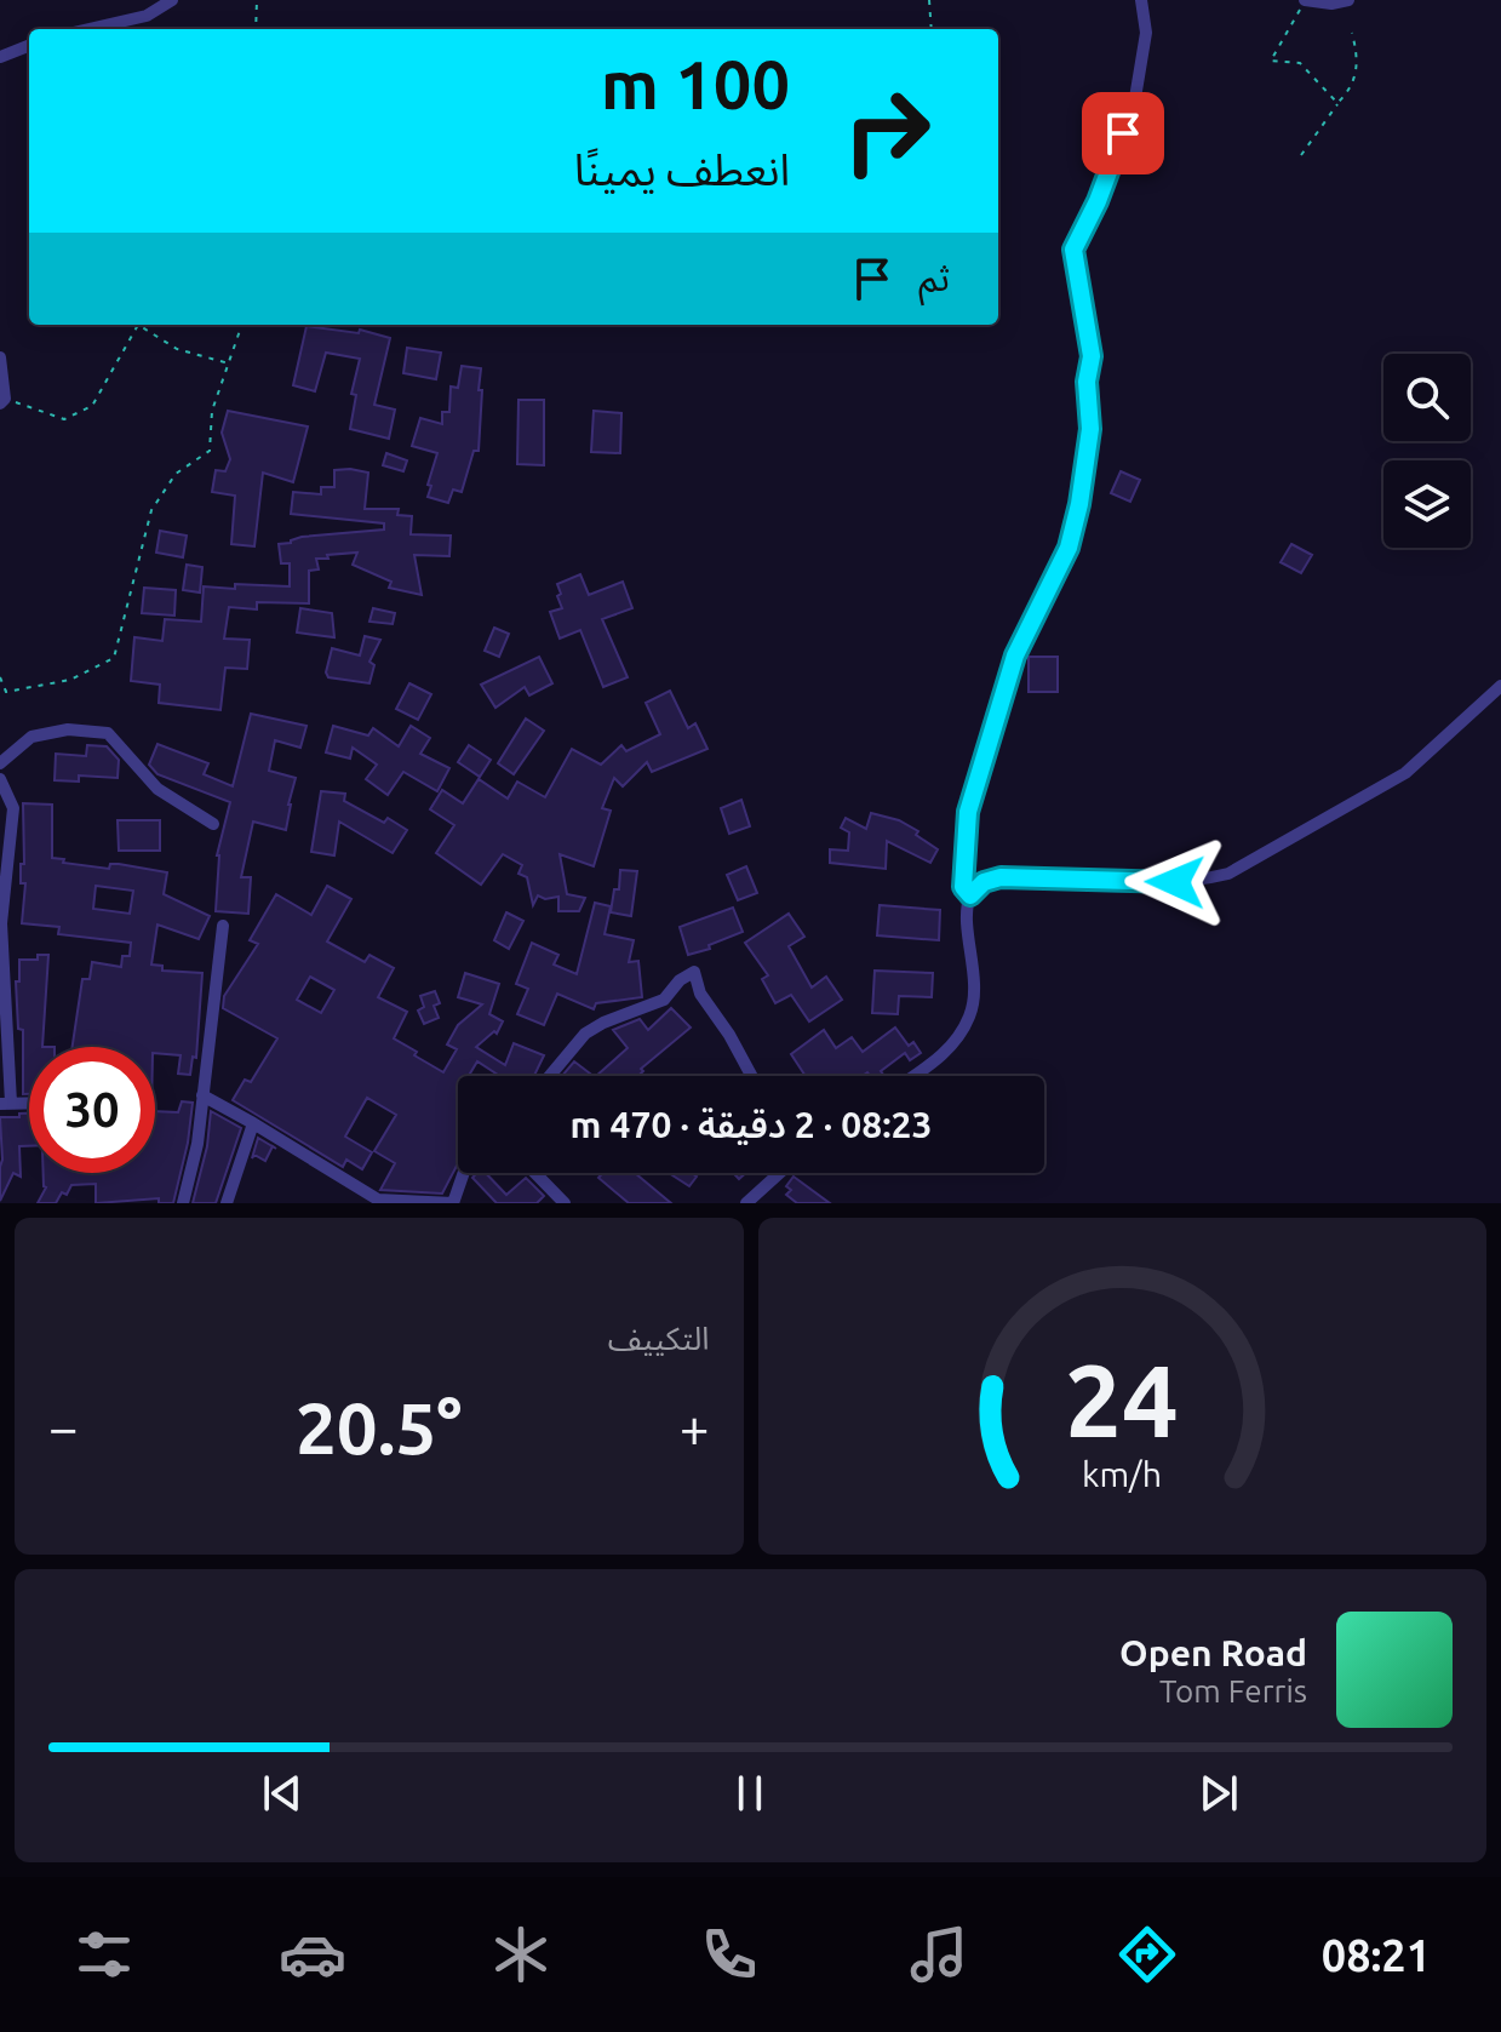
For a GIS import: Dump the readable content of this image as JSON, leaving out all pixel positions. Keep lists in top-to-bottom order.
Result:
{
  "page": {
    "turn": ["100 m", "انعطف يمينًا"],
    "then": "ثم",
    "limit": "30",
    "trip": "08:23 · 2 دقيقة · 470 m",
    "tile": "التكييف",
    "heat": ["−", "20.5°", "+"],
    "song": ["Open Road", "Tom Ferris"],
    "tabs": "08:21",
    "gauge": ["24", "km/h"]
  }
}
